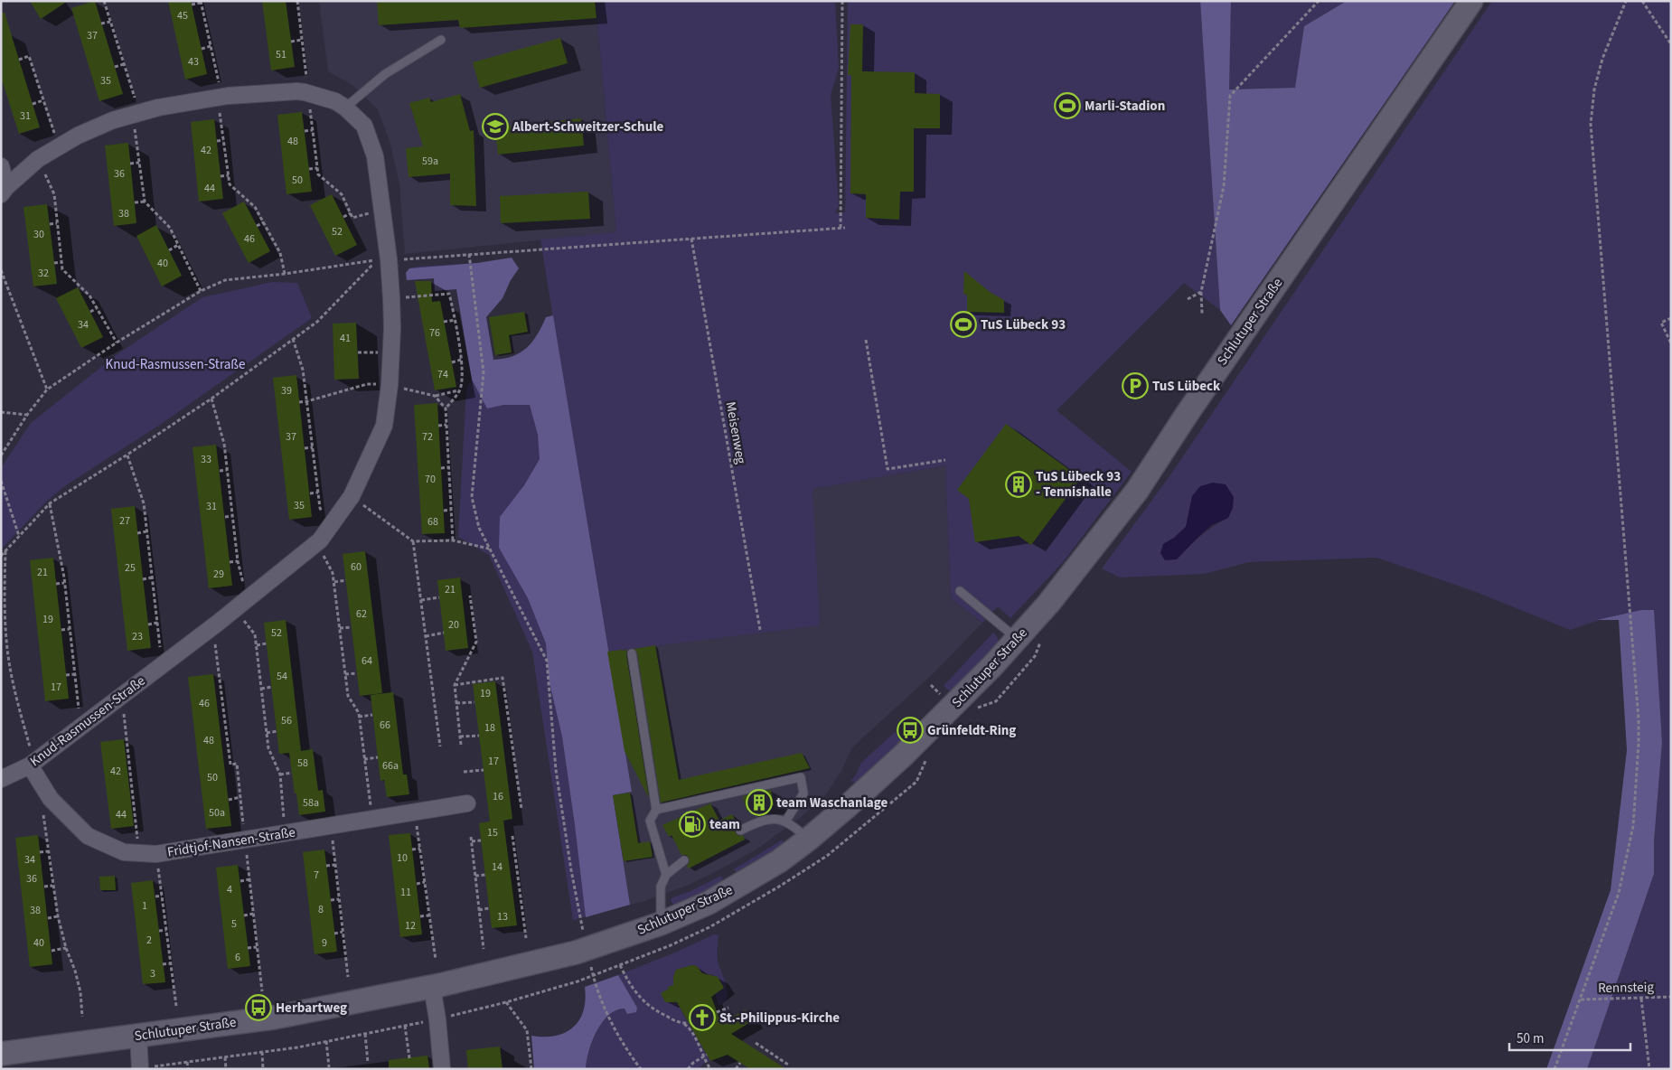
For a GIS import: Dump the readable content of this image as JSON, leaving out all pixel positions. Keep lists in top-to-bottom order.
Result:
{
  "streets": {
    "main road": ["Schlutuper Straße"],
    "street": ["Knud-Rasmussen-Straße", "Fridtjof-Nansen-Straße"],
    "path": ["Meisenweg", "Rennsteig"]
  },
  "crossings": [
    ["Knud-Rasmussen-Straße", "Fridtjof-Nansen-Straße"]
  ],
  "parks": ["Knud-Rasmussen-Straße"],
  "places": {
    "sports": ["Marli-Stadion", "TuS Lübeck 93"],
    "school or university": ["Albert-Schweitzer-Schule"],
    "parking": ["TuS Lübeck"],
    "building": ["TuS Lübeck 93 - Tennishalle", "team Waschanlage"],
    "bus stop": ["Grünfeldt-Ring", "Herbartweg"],
    "fuel station": ["team"],
    "church": ["St.-Philippus-Kirche"]
  },
  "house_numbers": [
    "45",
    "37",
    "51",
    "43",
    "35",
    "31",
    "48",
    "42",
    "59a",
    "36",
    "50",
    "44",
    "38",
    "52",
    "30",
    "46",
    "40",
    "32",
    "34",
    "76",
    "41",
    "74",
    "39",
    "37",
    "72",
    "33",
    "70",
    "35",
    "31",
    "27",
    "68",
    "60",
    "25",
    "21",
    "29",
    "21",
    "62",
    "19",
    "20",
    "52",
    "23",
    "64",
    "54",
    "17",
    "19",
    "46",
    "56",
    "66",
    "18",
    "48",
    "17",
    "58",
    "66a",
    "42",
    "50",
    "16",
    "58a",
    "50a",
    "44",
    "15",
    "10",
    "34",
    "14",
    "7",
    "36",
    "4",
    "11",
    "1",
    "8",
    "38",
    "13",
    "5",
    "12",
    "2",
    "40",
    "9",
    "6",
    "3"
  ],
  "scale_bar": "50 m"
}
